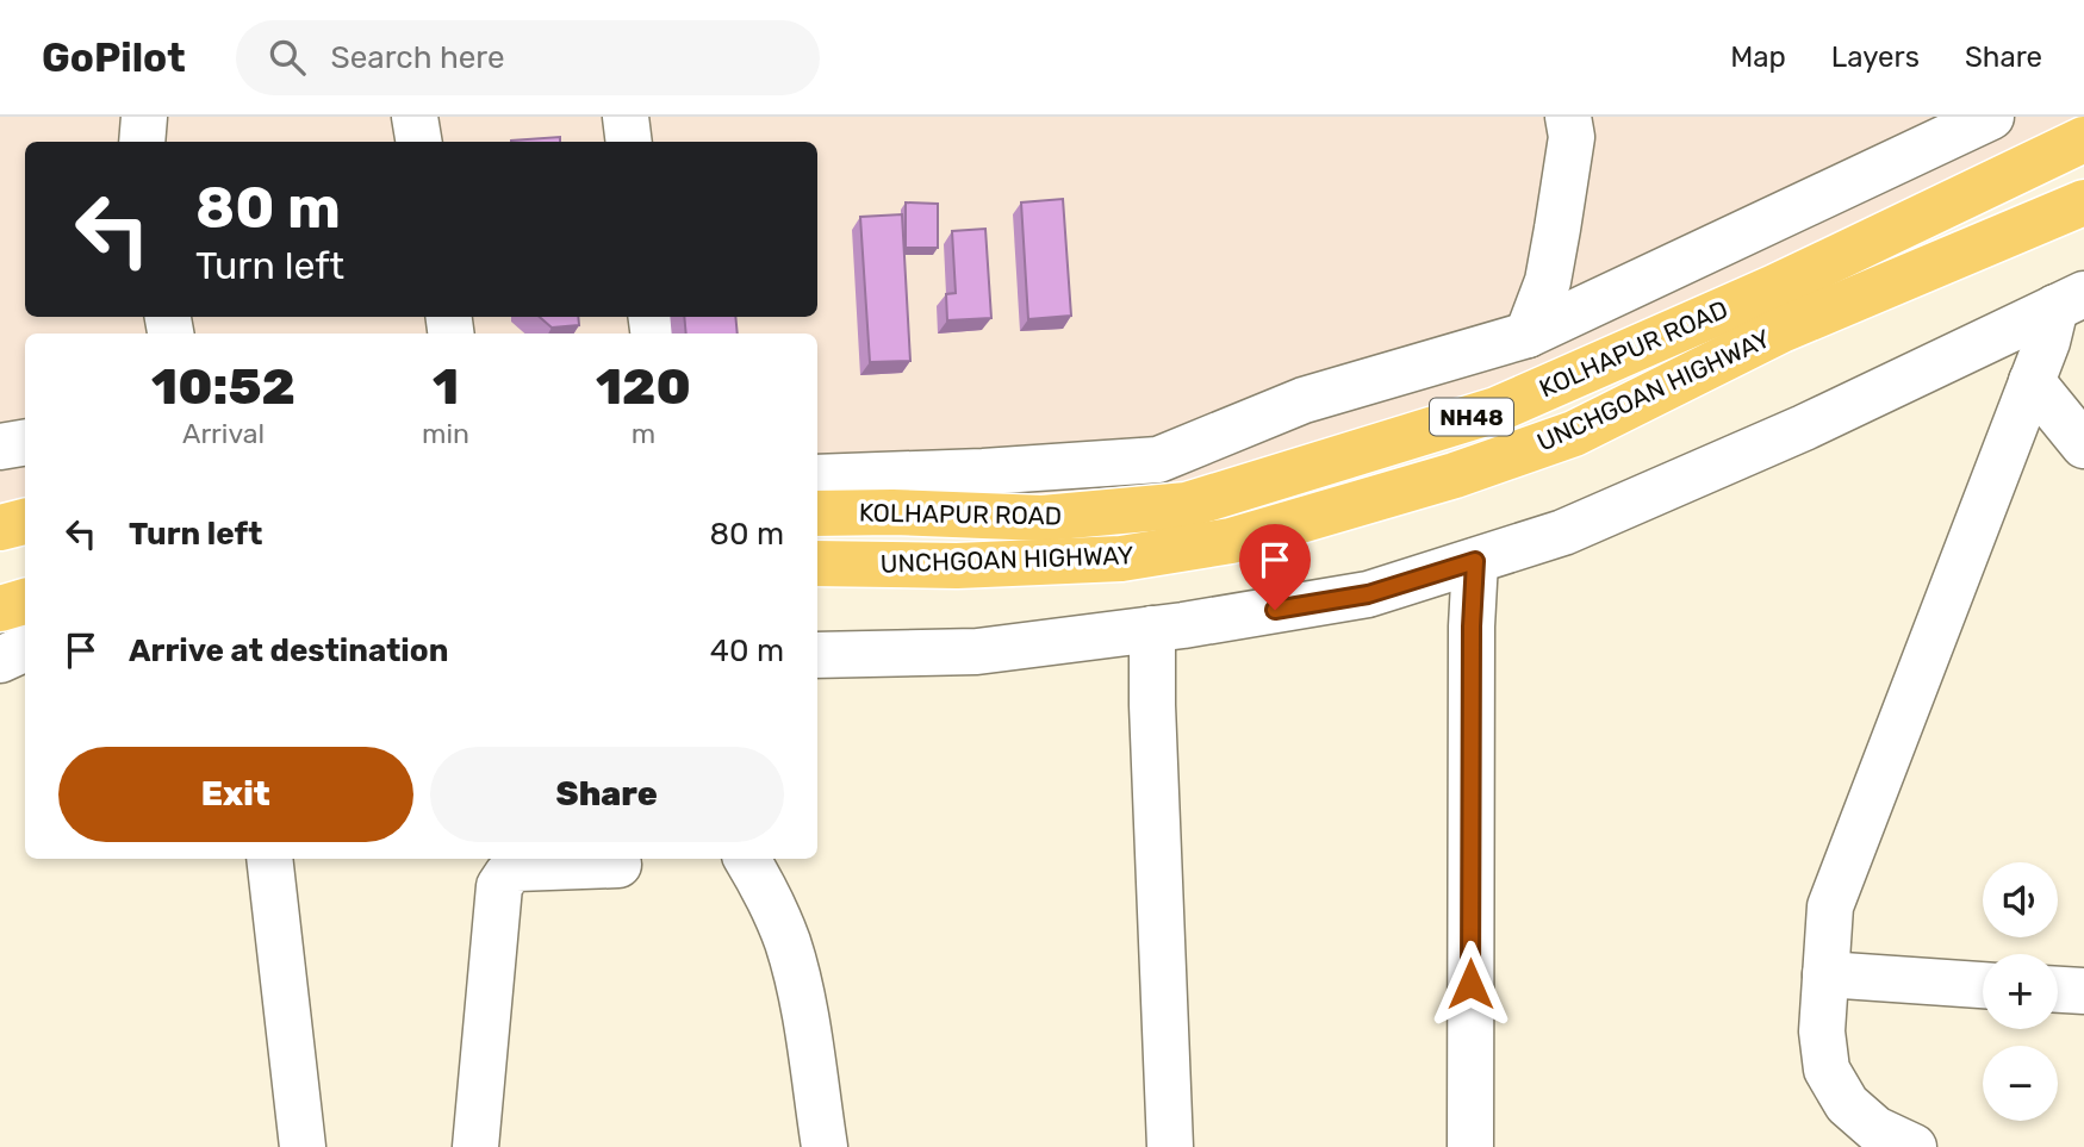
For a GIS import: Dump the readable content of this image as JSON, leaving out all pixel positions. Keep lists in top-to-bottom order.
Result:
{
  "streets": {
    "highway": ["KOLHAPUR ROAD", "UNCHGOAN HIGHWAY", "NH48"]
  },
  "page": {
    "header": "GoPilot",
    "search": "Search here",
    "nav": ["Map", "Layers", "Share"],
    "turn": ["80 m", "Turn left"],
    "eta": [
      "10:52",
      "Arrival",
      "1",
      "min",
      "120",
      "m"
    ],
    "list": [
      {
        "name": "Turn left",
        "value": "80 m"
      },
      {
        "name": "Arrive at destination",
        "value": "40 m"
      }
    ],
    "buttons": ["Exit", "Share"],
    "map_buttons": ["+", "−"]
  }
}
